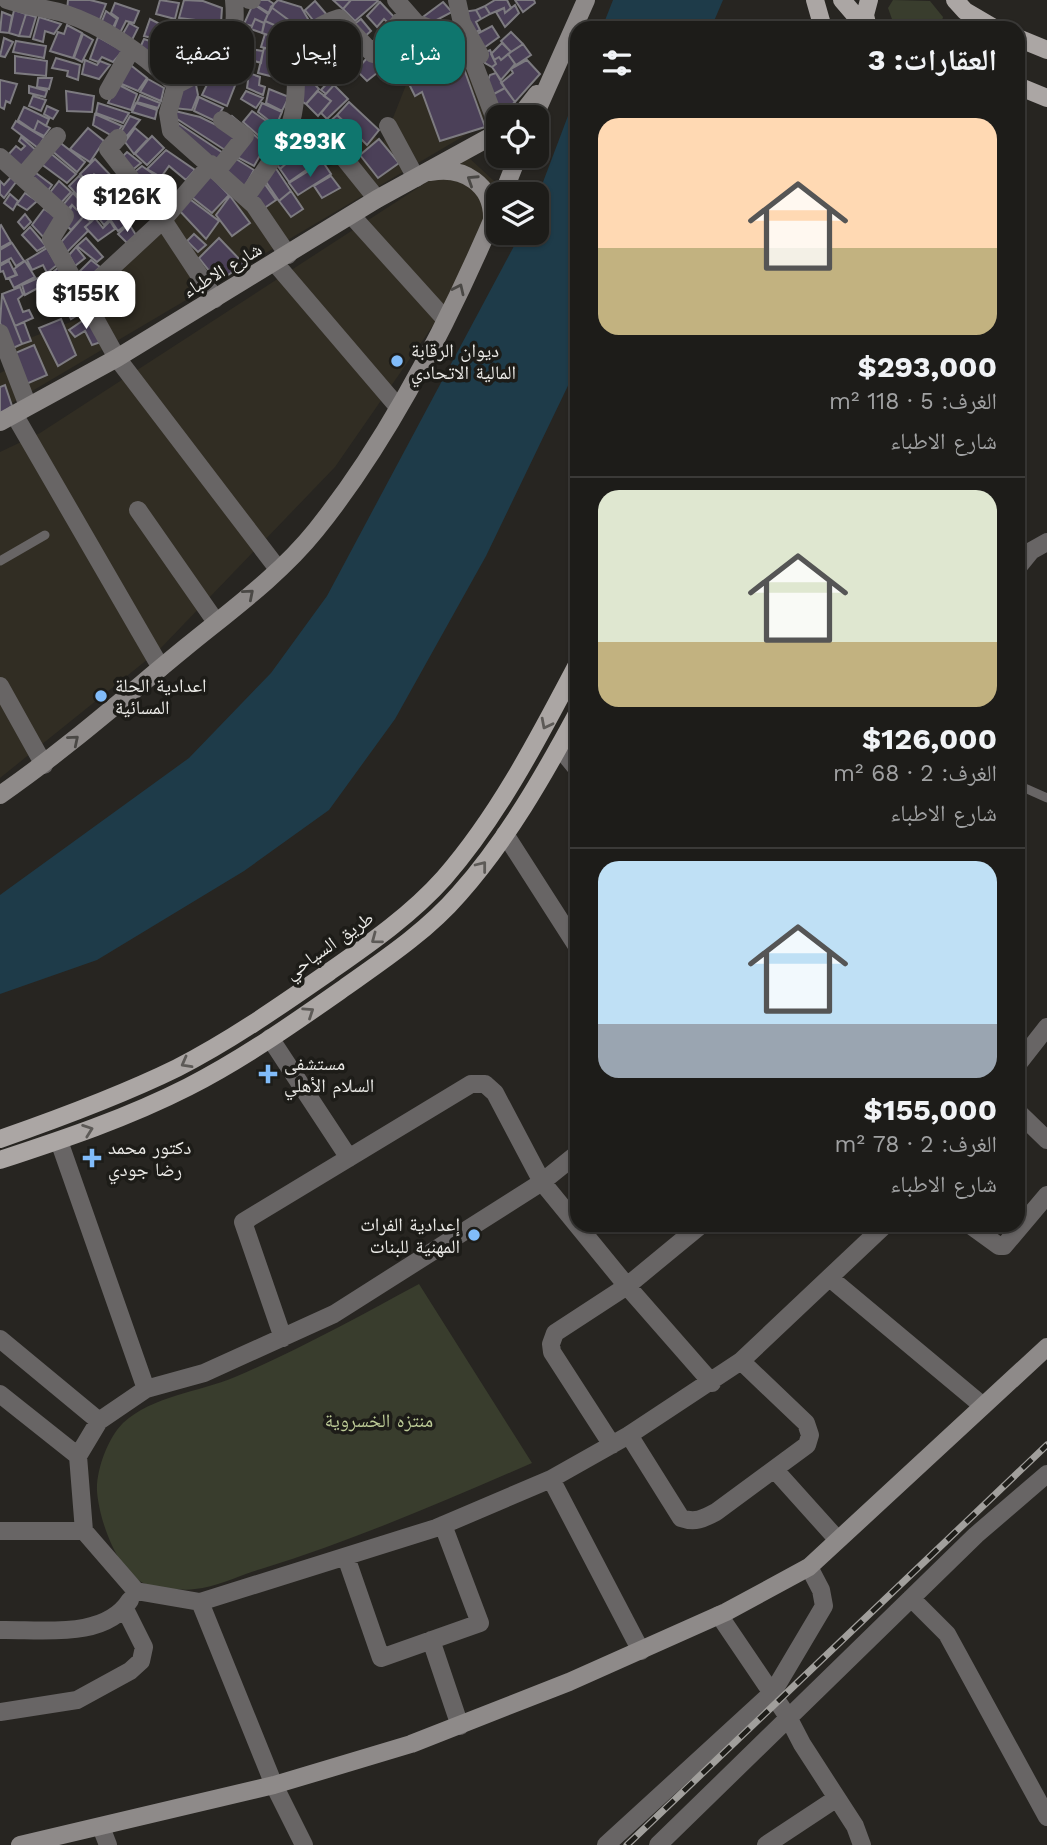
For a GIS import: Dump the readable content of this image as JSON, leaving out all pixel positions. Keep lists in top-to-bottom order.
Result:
{
  "streets": {
    "main road": ["طريق السياحي"],
    "street": ["شارع الاطباء"]
  },
  "parks": ["منتزه الخسروية"],
  "places": {
    "other": ["ديوان الرقابة المالية الاتحادي", "اعدادية الحلة المسائية", "إعدادية الفرات المهنية للبنات"],
    "health": ["مستشفى السلام الأهلي", "دكتور محمد رضا جودي"]
  },
  "page": {
    "chip": ["شراء", "إيجار", "تصفية"],
    "heading": "العقارات: 3",
    "list": [
      {
        "name": "$293,000",
        "note": "الغرف: 5 · 118 m² · شارع الاطباء"
      },
      {
        "name": "$126,000",
        "note": "الغرف: 2 · 68 m² · شارع الاطباء"
      },
      {
        "name": "$155,000",
        "note": "الغرف: 2 · 78 m² · شارع الاطباء"
      }
    ],
    "price": ["$293K", "$126K", "$155K"]
  }
}
